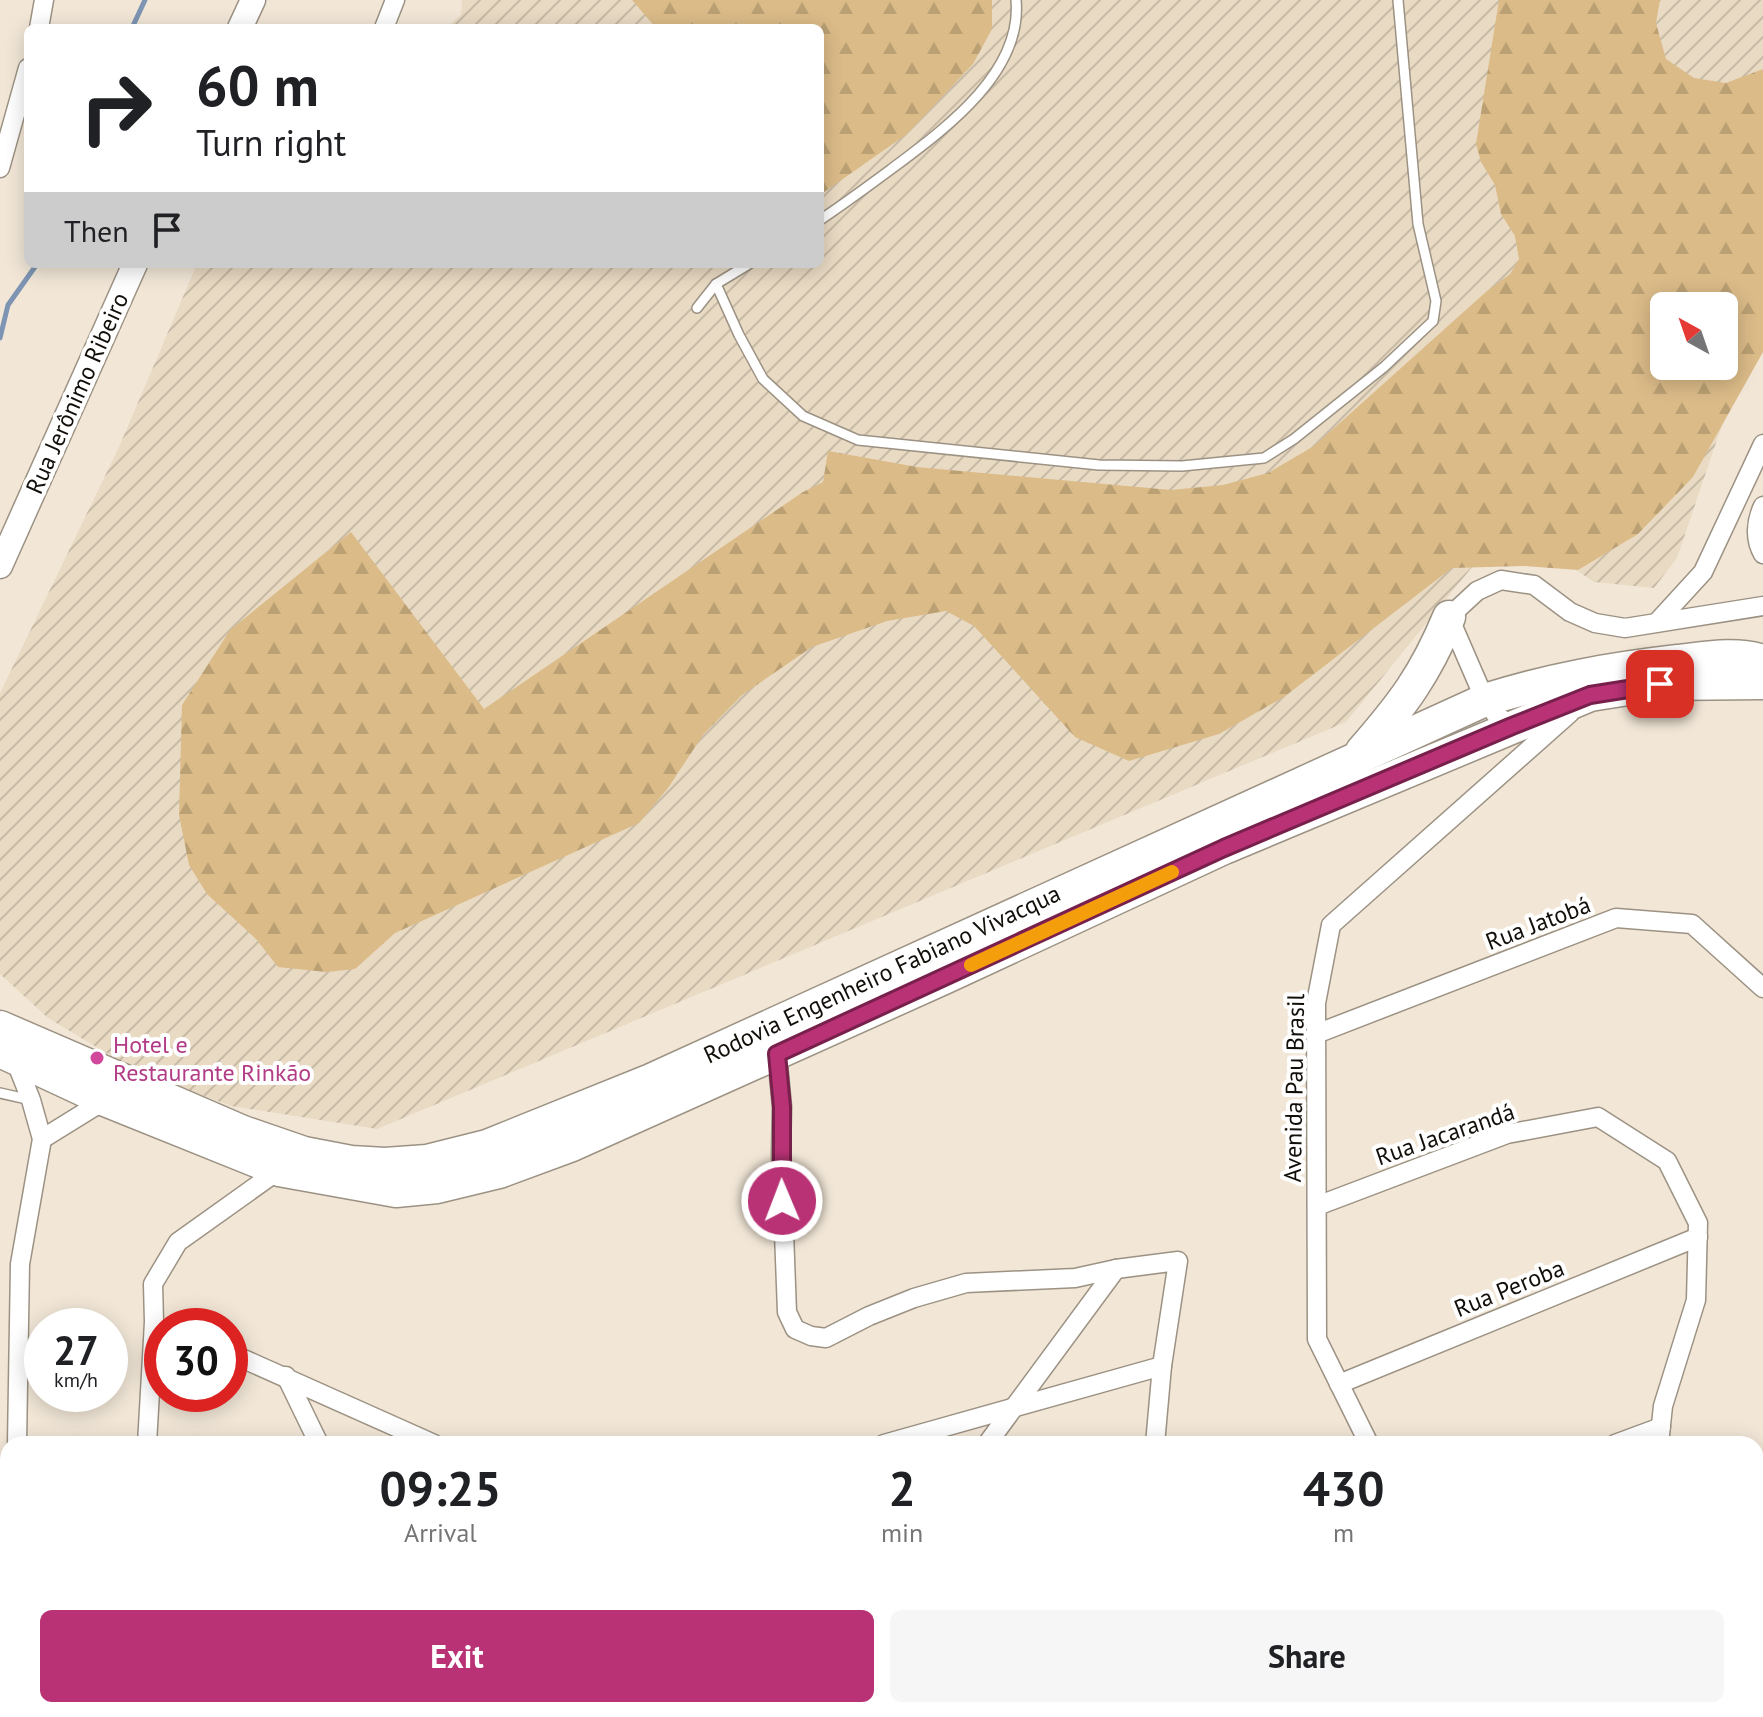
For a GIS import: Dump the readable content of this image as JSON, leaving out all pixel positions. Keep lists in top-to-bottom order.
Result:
{
  "streets": {
    "highway": ["Rodovia Engenheiro Fabiano Vivacqua"],
    "street": [
      "Rua Jerônimo Ribeiro",
      "Rua Jatobá",
      "Avenida Pau Brasil",
      "Rua Jacarandá",
      "Rua Peroba"
    ]
  },
  "crossings": [
    ["Rua Jatobá", "Avenida Pau Brasil"],
    ["Rodovia Engenheiro Fabiano Vivacqua", "Avenida Pau Brasil"],
    ["Avenida Pau Brasil", "Rua Jacarandá"],
    ["Avenida Pau Brasil", "Rua Peroba"],
    ["Rua Jacarandá", "Rua Peroba"]
  ],
  "places": ["Hotel e Restaurante Rinkão"],
  "north": "top left",
  "page": {
    "turn": ["60 m", "Turn right"],
    "then": "Then",
    "speed": "27 km/h",
    "limit": "30",
    "eta": [
      "09:25",
      "Arrival",
      "2",
      "min",
      "430",
      "m"
    ],
    "buttons": ["Exit", "Share"]
  }
}
